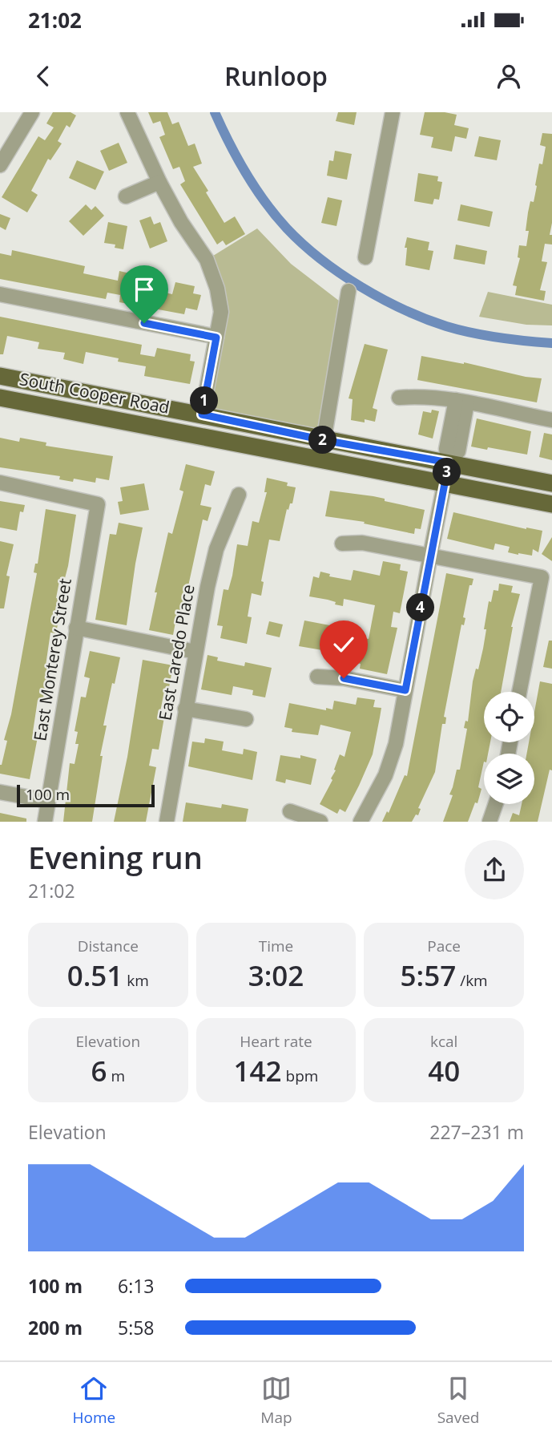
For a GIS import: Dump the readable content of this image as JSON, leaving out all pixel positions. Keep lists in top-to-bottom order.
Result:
{
  "streets": {
    "main road": ["South Cooper Road"],
    "street": ["East Laredo Place", "East Monterey Street"]
  },
  "scale_bar": "100 m",
  "page": {
    "status": "21:02",
    "header": "Runloop",
    "pins": [
      "1",
      "2",
      "3",
      "4"
    ],
    "scale": "100 m",
    "heading": ["Evening run", "21:02"],
    "stats": [
      ["Distance", "0.51 km"],
      ["Time", "3:02"],
      ["Pace", "5:57 /km"],
      ["Elevation", "6 m"],
      ["Heart rate", "142 bpm"],
      ["kcal", "40"]
    ],
    "chart": ["Elevation", "227–231 m"],
    "list": [
      {
        "name": "100 m",
        "note": "6:13"
      },
      {
        "name": "200 m",
        "note": "5:58"
      }
    ],
    "tabs": ["Home", "Map", "Saved"]
  }
}
